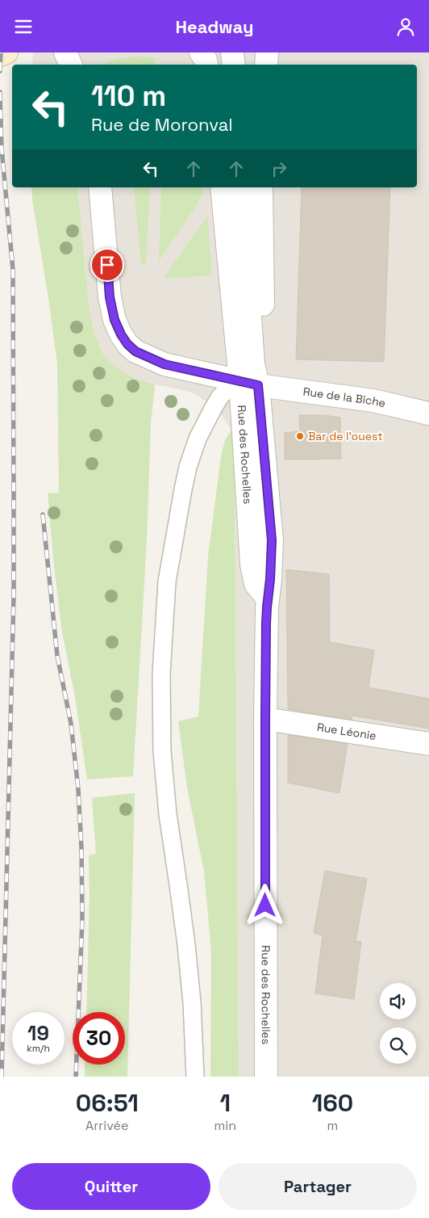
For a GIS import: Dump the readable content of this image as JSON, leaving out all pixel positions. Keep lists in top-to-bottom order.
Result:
{
  "streets": {
    "street": ["Rue de la Biche", "Rue des Rochelles", "Rue Léonie"]
  },
  "crossings": [
    ["Rue de la Biche", "Rue des Rochelles"],
    ["Rue des Rochelles", "Rue Léonie"]
  ],
  "places": ["Bar de l'ouest"],
  "page": {
    "header": "Headway",
    "turn": ["110 m", "Rue de Moronval"],
    "speed": "19 km/h",
    "limit": "30",
    "eta": [
      "06:51",
      "Arrivée",
      "1",
      "min",
      "160",
      "m"
    ],
    "buttons": ["Quitter", "Partager"]
  }
}
